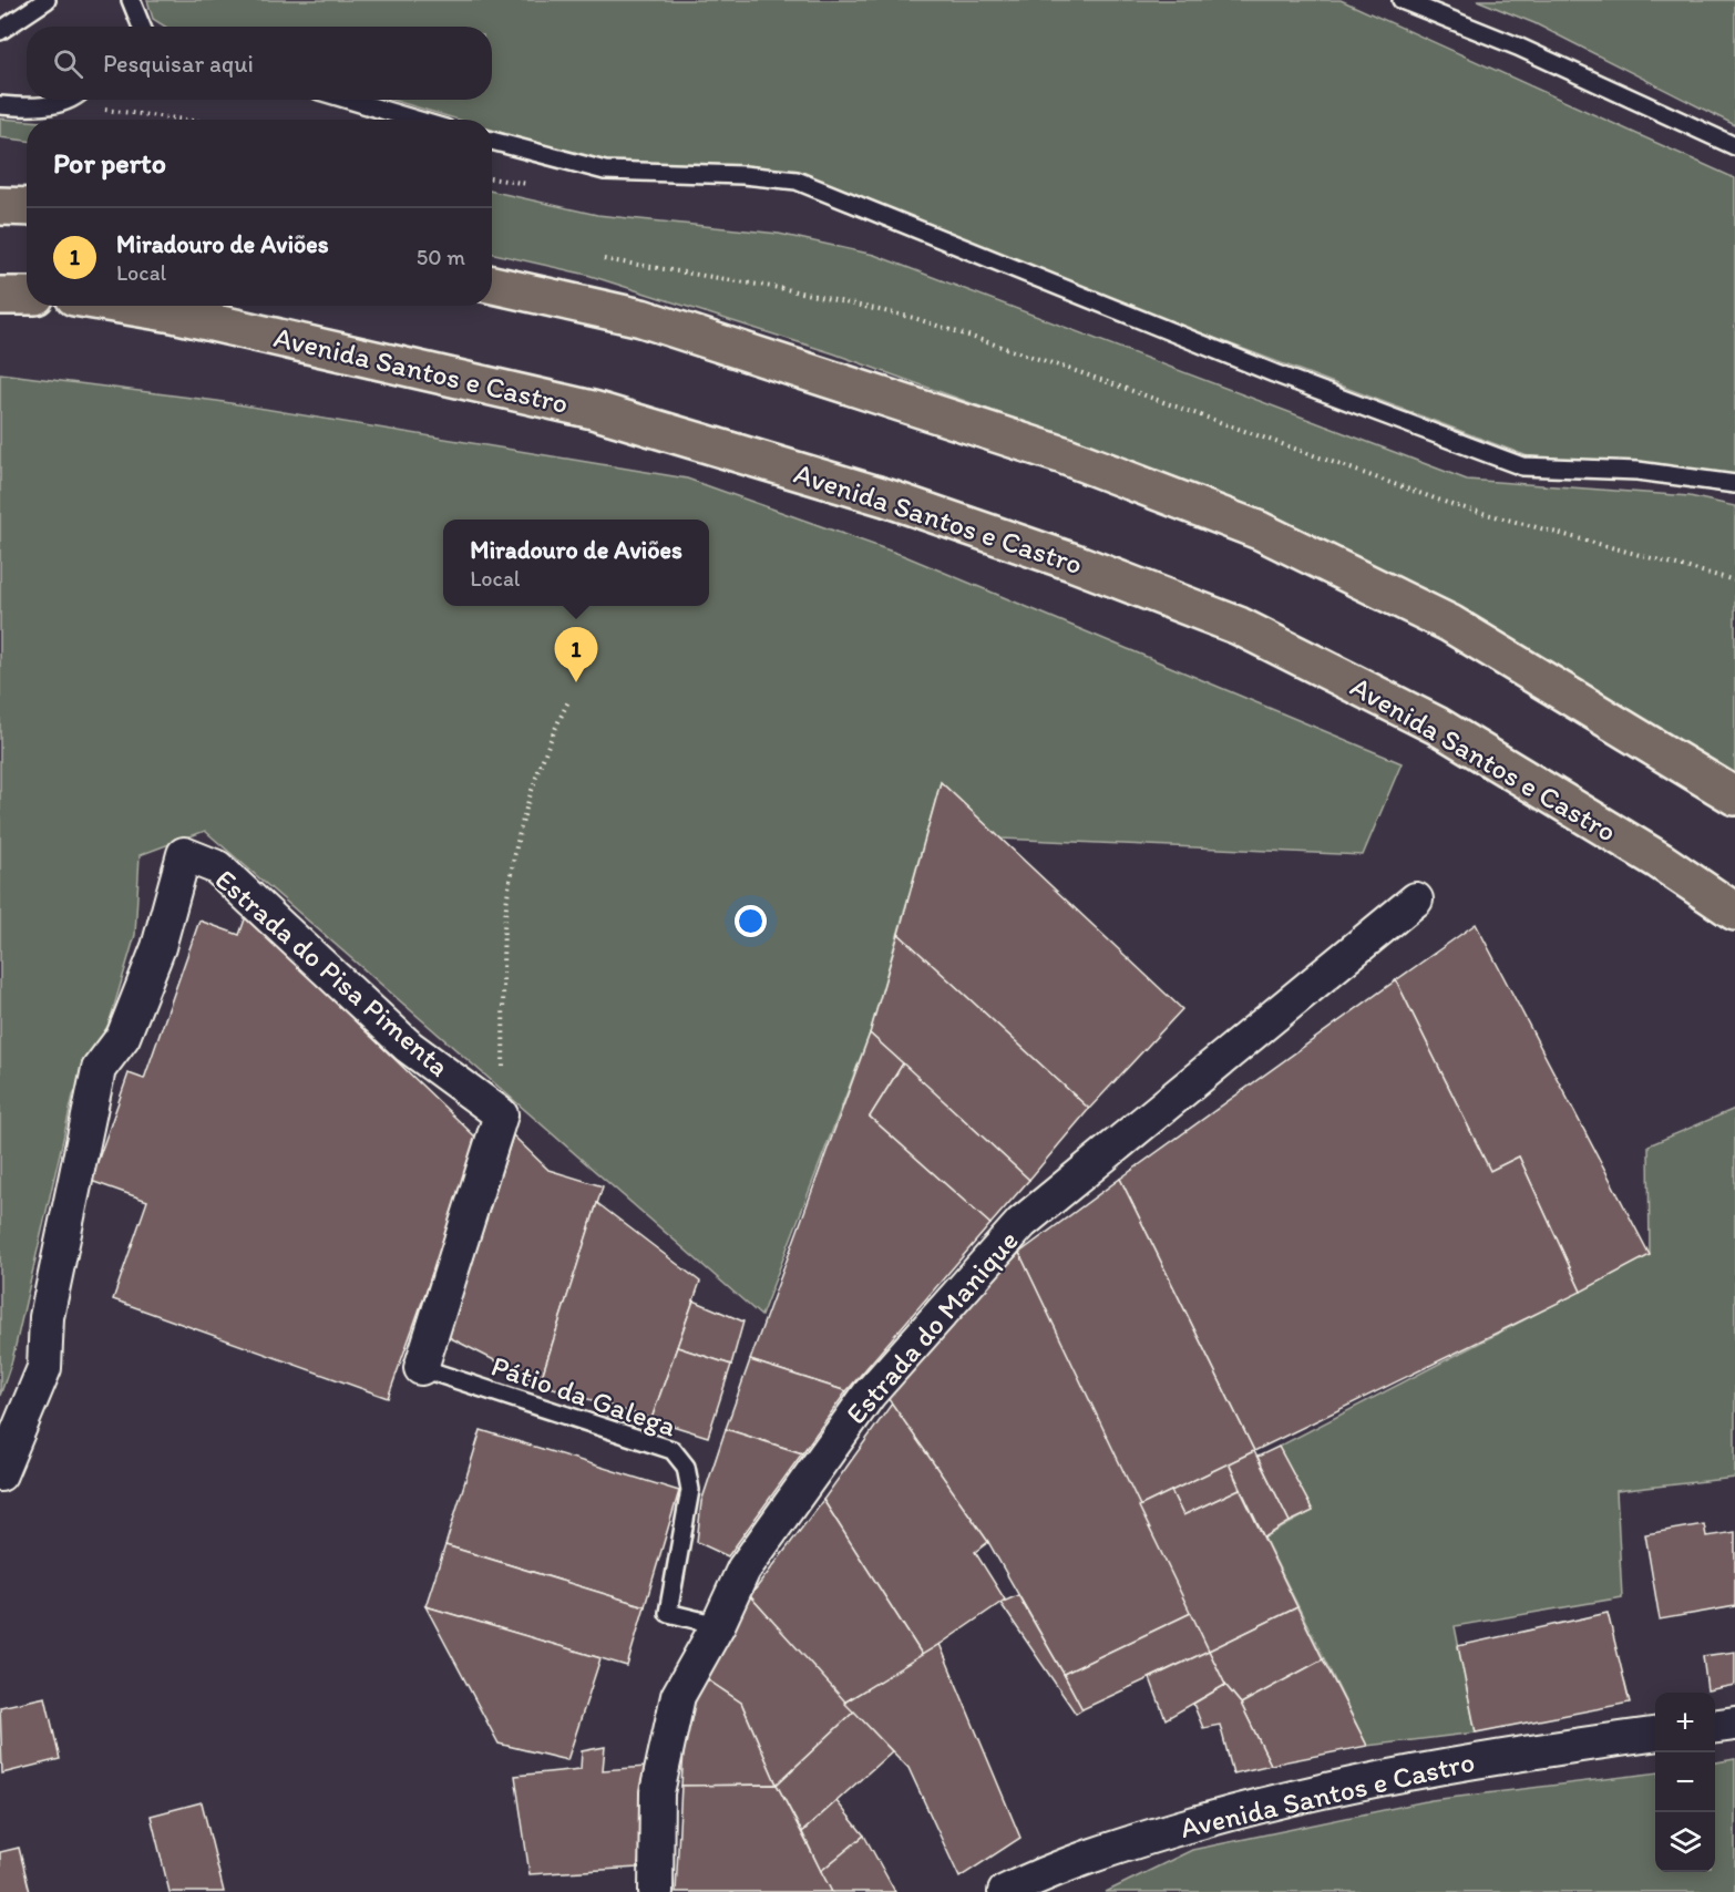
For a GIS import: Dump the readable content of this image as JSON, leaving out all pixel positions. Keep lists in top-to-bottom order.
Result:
{
  "streets": {
    "main road": ["Avenida Santos e Castro"],
    "street": ["Estrada do Pisa Pimenta", "Estrada do Manique"],
    "lane": ["Pátio da Galega"]
  },
  "crossings": [
    ["Estrada do Manique", "Pátio da Galega"]
  ],
  "page": {
    "search": "Pesquisar aqui",
    "heading": "Por perto",
    "list": [
      {
        "mark": "1",
        "name": "Miradouro de Aviões",
        "note": "Local",
        "value": "50 m"
      }
    ],
    "popup": ["Miradouro de Aviões", "Local"],
    "pins": "1",
    "map_buttons": ["+", "−"]
  }
}
